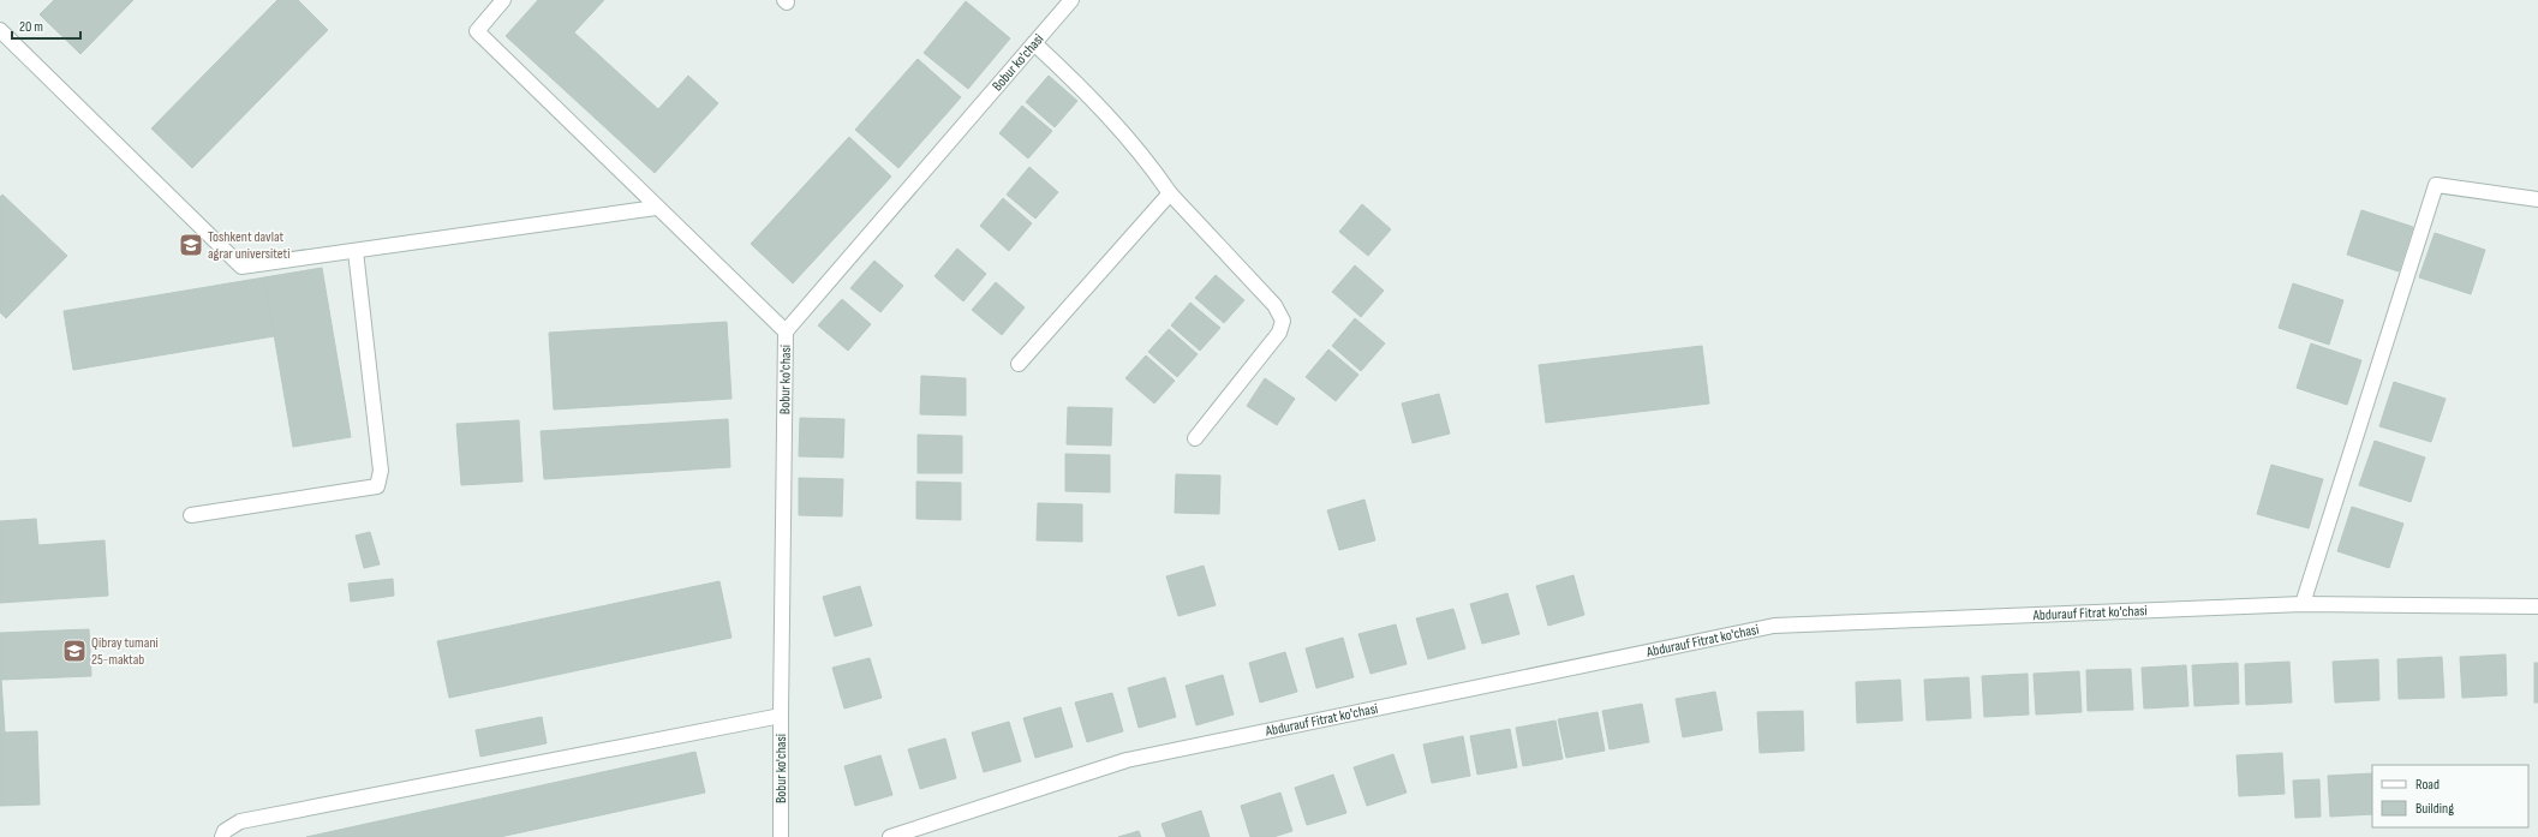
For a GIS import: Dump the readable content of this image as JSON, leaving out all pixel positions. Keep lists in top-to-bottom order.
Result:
{
  "streets": {
    "street": ["Bobur ko'chasi", "Abdurauf Fitrat ko'chasi"]
  },
  "places": {
    "school or university": ["Toshkent davlat agrar universiteti", "Qibray tumani 25-maktab"]
  },
  "legend": ["Road", "Building"],
  "scale_bar": "20 m"
}
